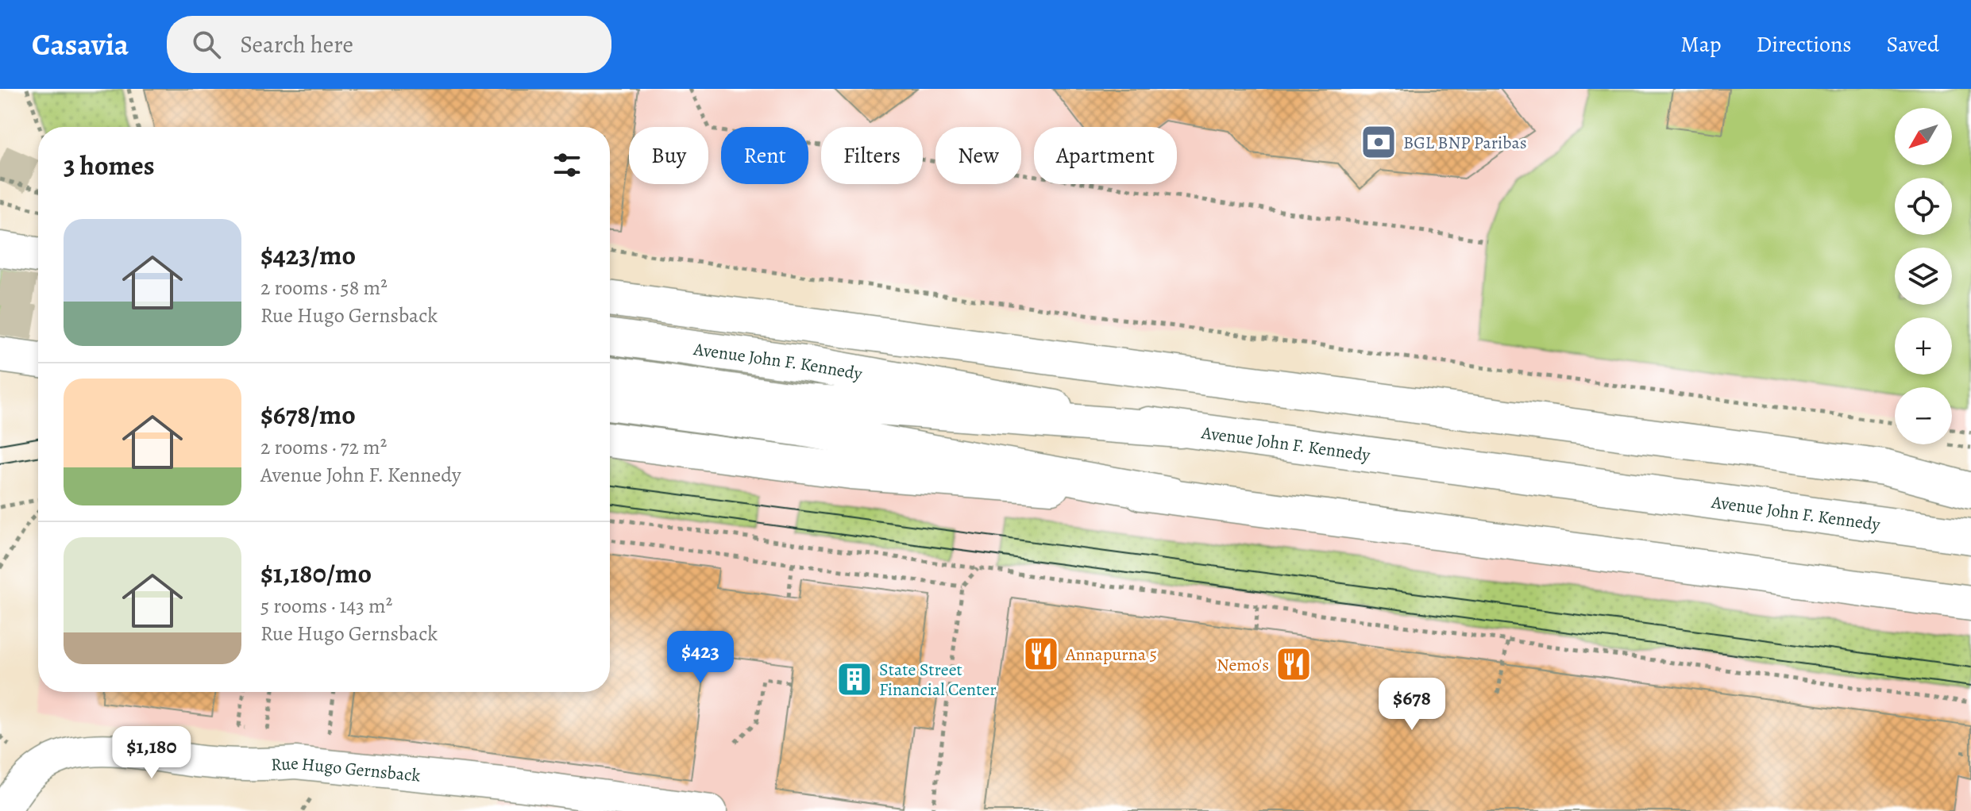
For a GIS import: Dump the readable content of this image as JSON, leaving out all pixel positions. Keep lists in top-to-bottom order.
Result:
{
  "streets": {
    "main road": ["Avenue John F. Kennedy"],
    "street": ["Rue Hugo Gernsback"]
  },
  "places": {
    "bank": ["BGL BNP Paribas"],
    "restaurant": ["Annapurna 5", "Nemo's"],
    "building": ["State Street Financial Center"]
  },
  "north": "bottom left",
  "page": {
    "header": "Casavia",
    "search": "Search here",
    "nav": ["Map", "Directions", "Saved"],
    "map_buttons": ["+", "−"],
    "chip": [
      "Buy",
      "Rent",
      "Filters",
      "New",
      "Apartment"
    ],
    "heading": "3 homes",
    "list": [
      {
        "name": "$423/mo",
        "note": "2 rooms · 58 m² · Rue Hugo Gernsback"
      },
      {
        "name": "$678/mo",
        "note": "2 rooms · 72 m² · Avenue John F. Kennedy"
      },
      {
        "name": "$1,180/mo",
        "note": "5 rooms · 143 m² · Rue Hugo Gernsback"
      }
    ],
    "price": ["$423", "$678", "$1,180"]
  }
}
